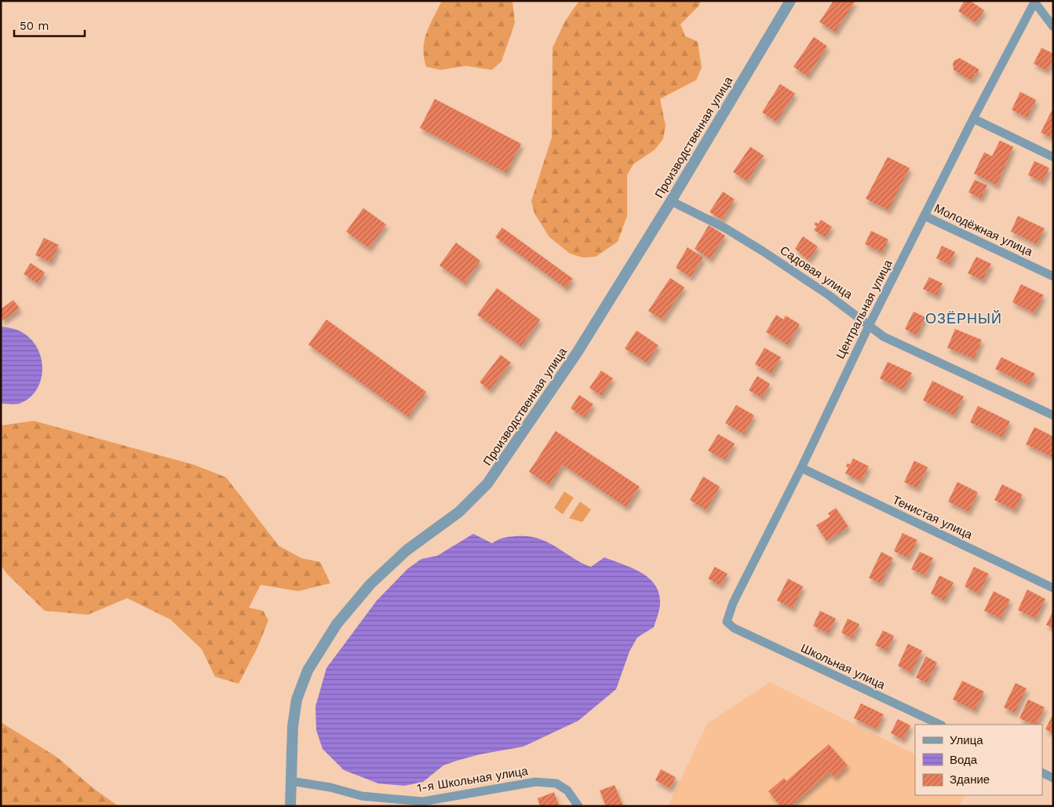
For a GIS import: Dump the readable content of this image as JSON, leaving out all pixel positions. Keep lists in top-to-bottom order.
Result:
{
  "streets": {
    "street": [
      "Производственная улица",
      "Молодёжная улица",
      "Садовая улица",
      "Центральная улица",
      "Тенистая улица",
      "Школьная улица",
      "1-я Школьная улица"
    ]
  },
  "crossings": [
    ["Производственная улица", "Садовая улица"],
    ["Производственная улица", "1-я Школьная улица"],
    ["Молодёжная улица", "Центральная улица"],
    ["Садовая улица", "Центральная улица"],
    ["Центральная улица", "Тенистая улица"],
    ["Центральная улица", "Школьная улица"]
  ],
  "districts": ["ОЗЁРНЫЙ"],
  "legend": ["Улица", "Вода", "Здание"],
  "scale_bar": "50 m"
}
